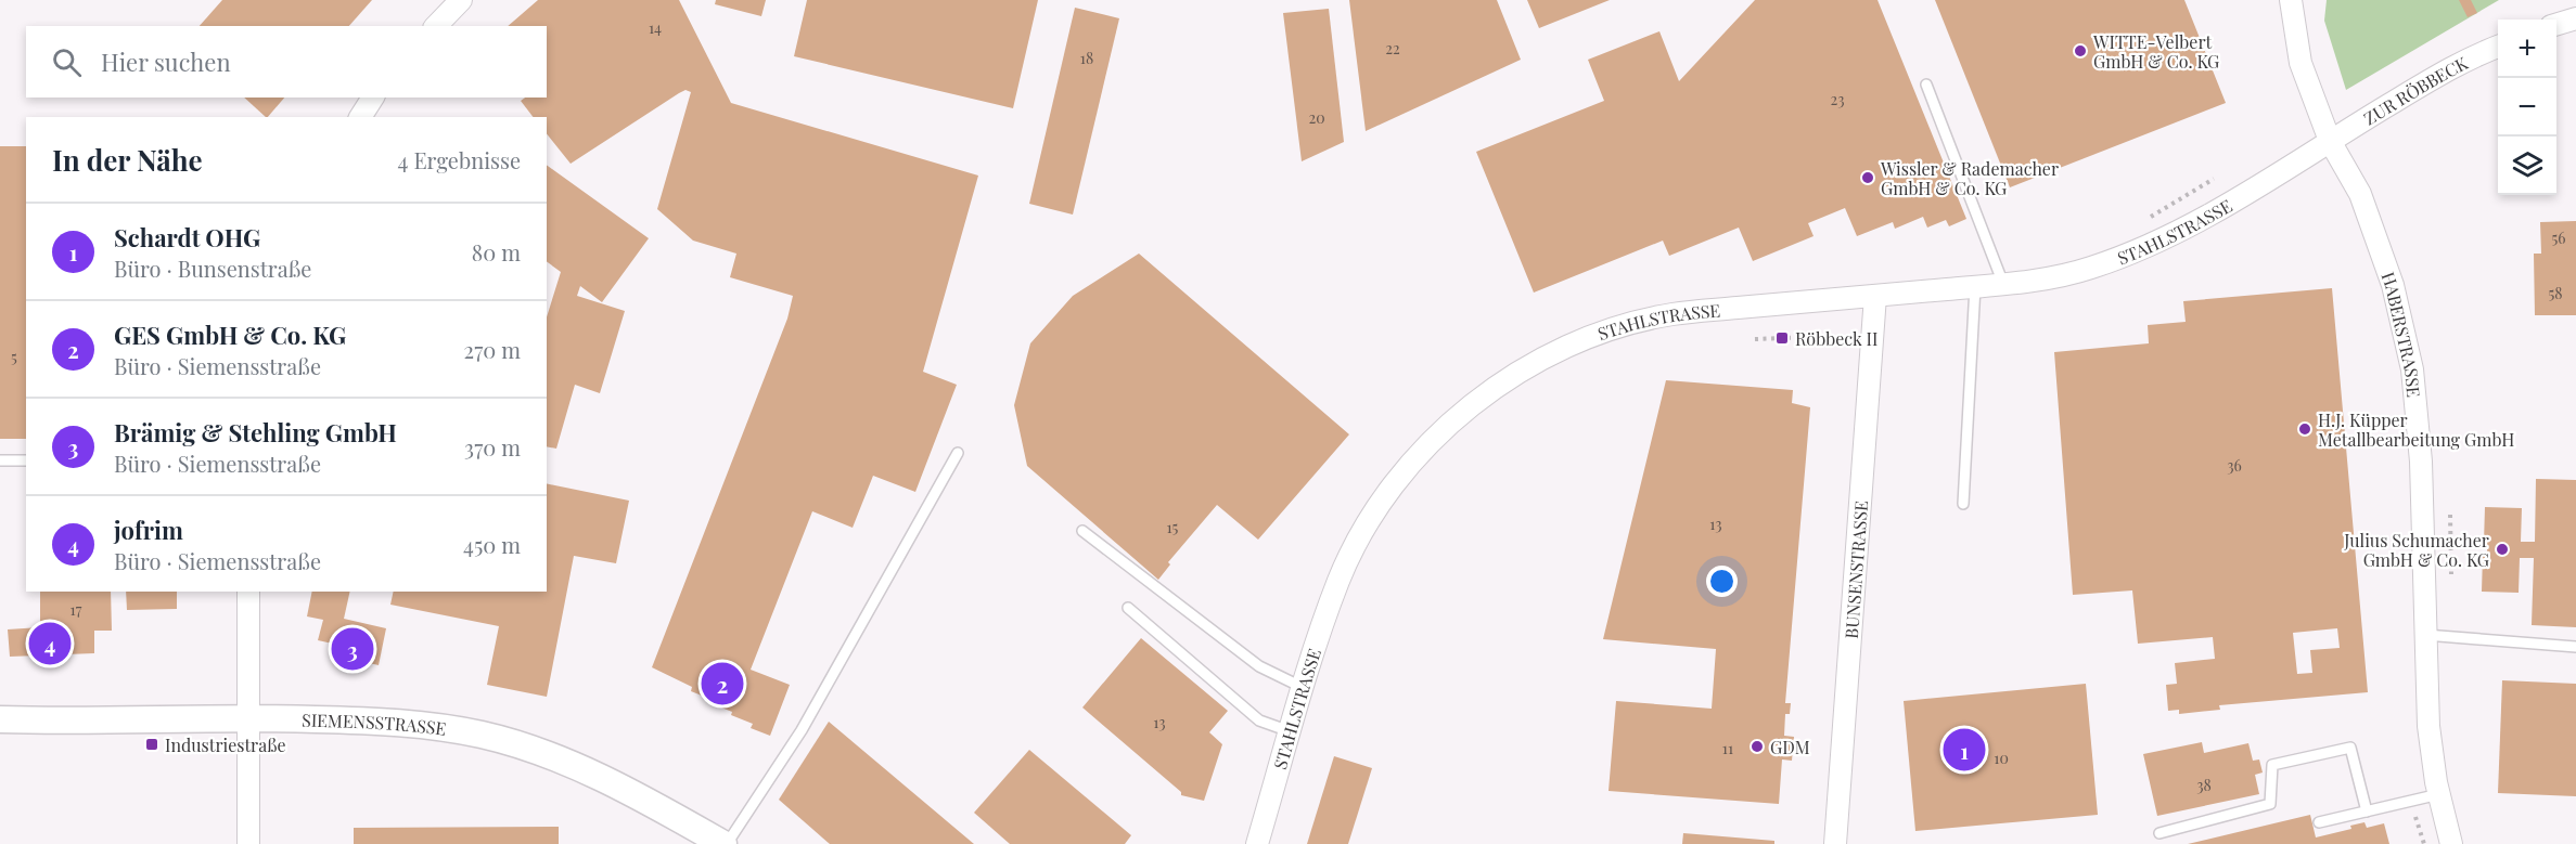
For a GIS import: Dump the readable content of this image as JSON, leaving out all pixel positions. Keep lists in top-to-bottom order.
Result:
{
  "streets": {
    "street": [
      "ZUR RÖBBECK",
      "STAHLSTRASSE",
      "HABERSTRASSE",
      "BUNSENSTRASSE",
      "SIEMENSSTRASSE"
    ]
  },
  "crossings": [
    ["ZUR RÖBBECK", "STAHLSTRASSE"],
    ["ZUR RÖBBECK", "HABERSTRASSE"],
    ["STAHLSTRASSE", "HABERSTRASSE"],
    ["STAHLSTRASSE", "BUNSENSTRASSE"]
  ],
  "places": {
    "other": [
      "WITTE-Velbert GmbH & Co. KG",
      "Wissler & Rademacher GmbH & Co. KG",
      "H.J. Küpper Metallbearbeitung GmbH",
      "Julius Schumacher GmbH & Co. KG",
      "GDM"
    ],
    "transit": ["Röbbeck II", "Industriestraße"]
  },
  "house_numbers": [
    "14",
    "22",
    "18",
    "23",
    "20",
    "56",
    "58",
    "5",
    "36",
    "13",
    "15",
    "17",
    "13",
    "11",
    "10",
    "38"
  ],
  "page": {
    "map_buttons": ["+", "−"],
    "search": "Hier suchen",
    "heading": ["In der Nähe", "4 Ergebnisse"],
    "list": [
      {
        "mark": "1",
        "name": "Schardt OHG",
        "note": "Büro · Bunsenstraße",
        "value": "80 m"
      },
      {
        "mark": "2",
        "name": "GES GmbH & Co. KG",
        "note": "Büro · Siemensstraße",
        "value": "270 m"
      },
      {
        "mark": "3",
        "name": "Brämig & Stehling GmbH",
        "note": "Büro · Siemensstraße",
        "value": "370 m"
      },
      {
        "mark": "4",
        "name": "jofrim",
        "note": "Büro · Siemensstraße",
        "value": "450 m"
      }
    ],
    "pins": [
      "4",
      "3",
      "2",
      "1"
    ]
  }
}
